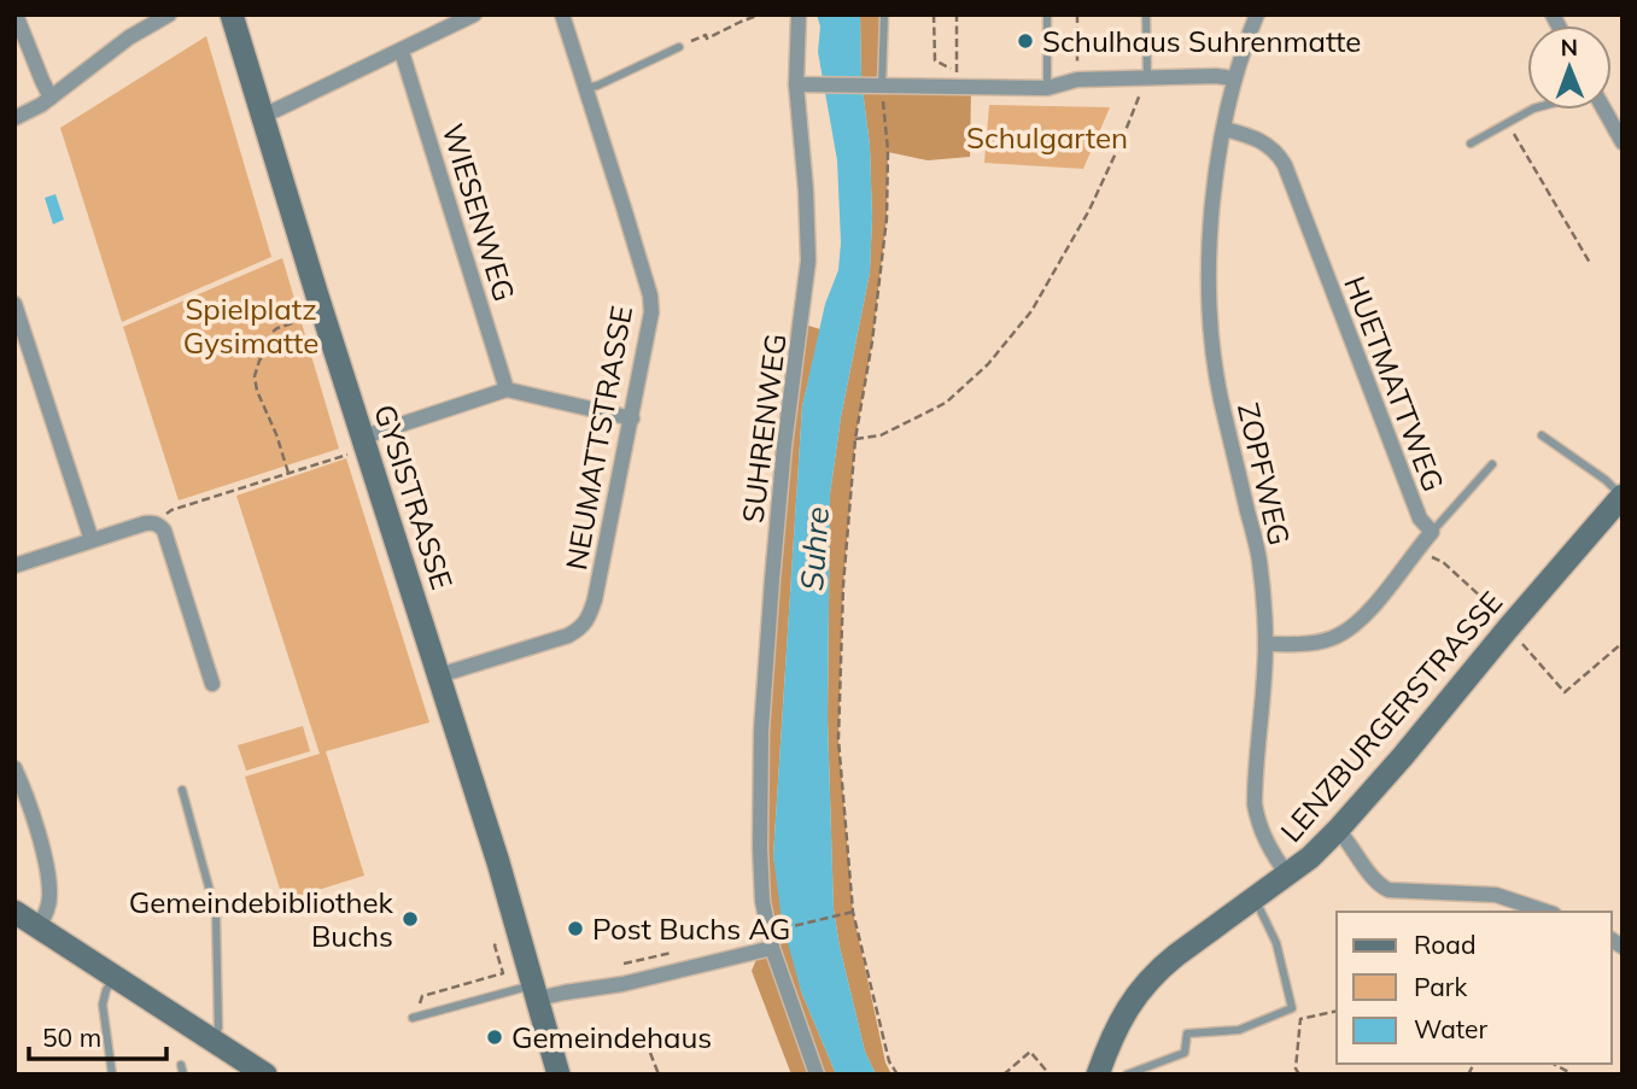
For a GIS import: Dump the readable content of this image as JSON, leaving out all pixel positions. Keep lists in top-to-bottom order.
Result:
{
  "streets": {
    "street": [
      "WIESENWEG",
      "HUETMATTWEG",
      "SUHRENWEG",
      "NEUMATTSTRASSE",
      "ZOPFWEG",
      "GYSISTRASSE",
      "LENZBURGERSTRASSE"
    ]
  },
  "crossings": [
    ["HUETMATTWEG", "ZOPFWEG"],
    ["NEUMATTSTRASSE", "GYSISTRASSE"],
    ["ZOPFWEG", "LENZBURGERSTRASSE"]
  ],
  "water": ["Suhre"],
  "parks": ["Schulgarten", "Spielplatz Gysimatte"],
  "places": [
    "Schulhaus Suhrenmatte",
    "Gemeindebibliothek Buchs",
    "Post Buchs AG",
    "Gemeindehaus"
  ],
  "legend": ["Road", "Park", "Water"],
  "scale_bar": "50 m",
  "north": "top"
}
